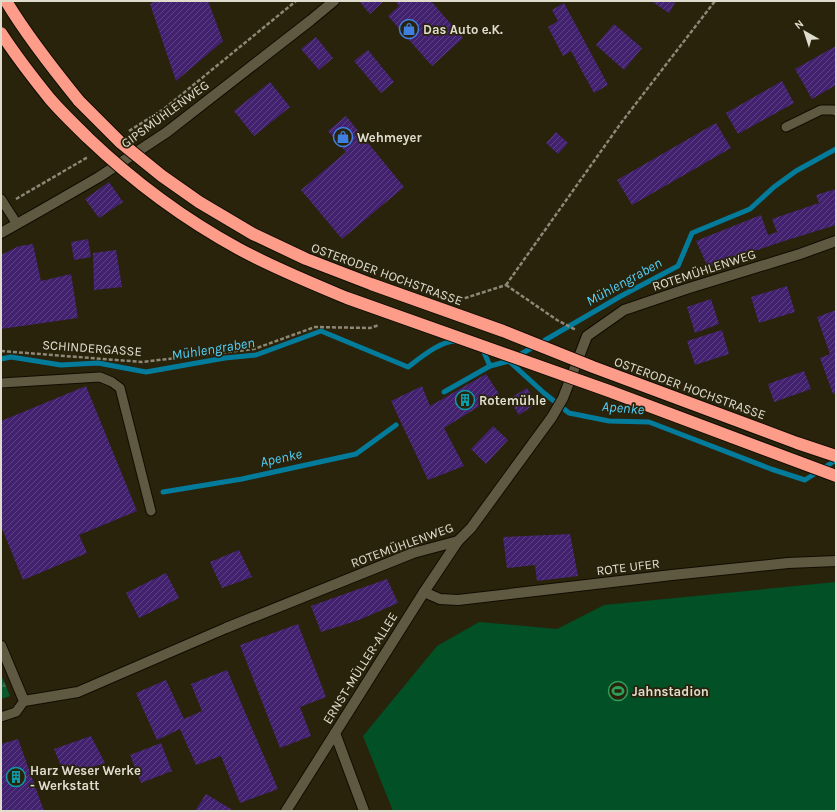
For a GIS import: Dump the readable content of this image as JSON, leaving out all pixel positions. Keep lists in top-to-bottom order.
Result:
{
  "streets": {
    "highway": ["OSTERODER HOCHSTRASSE"],
    "street": [
      "GIPSMÜHLENWEG",
      "ROTEMÜHLENWEG",
      "ROTE UFER",
      "ERNST-MÜLLER-ALLEE"
    ],
    "path": ["SCHINDERGASSE"]
  },
  "crossings": [
    ["ROTEMÜHLENWEG", "ERNST-MÜLLER-ALLEE"],
    ["ROTE UFER", "ERNST-MÜLLER-ALLEE"]
  ],
  "water": ["Mühlengraben", "Apenke"],
  "places": {
    "shop": ["Das Auto e.K.", "Wehmeyer"],
    "building": ["Rotemühle", "Harz Weser Werke - Werkstatt"],
    "sports": ["Jahnstadion"]
  },
  "north": "top left"
}
